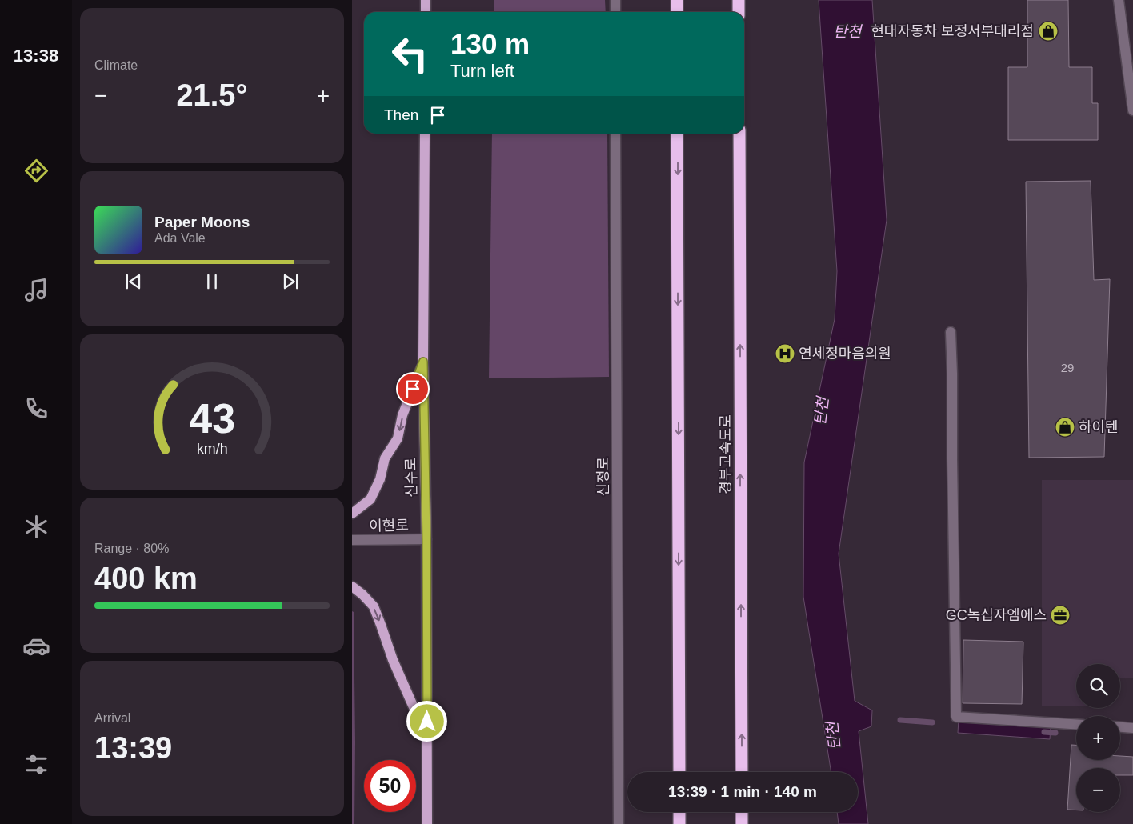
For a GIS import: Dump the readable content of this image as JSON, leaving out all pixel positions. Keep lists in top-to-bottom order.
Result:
{
  "streets": {
    "highway": ["경부고속도로"],
    "main road": ["신수로"],
    "street": ["신정로", "이현로"]
  },
  "crossings": [
    ["신수로", "이현로"]
  ],
  "water": ["탄천"],
  "places": {
    "shop": ["현대자동차 보정서부대리점", "하이텐"],
    "hospital": ["연세정마음의원"],
    "office": ["GC녹십자엠에스"]
  },
  "house_numbers": ["29"],
  "page": {
    "tabs": "13:38",
    "tile": [
      "Climate",
      ["Range · 80%", "400 km"],
      ["Arrival", "13:39"]
    ],
    "turn": ["130 m", "Turn left"],
    "heat": ["−", "21.5°", "+"],
    "then": "Then",
    "song": ["Paper Moons", "Ada Vale"],
    "map_buttons": ["+", "−"],
    "limit": "50",
    "trip": "13:39 · 1 min · 140 m",
    "gauge": ["43", "km/h"]
  }
}
